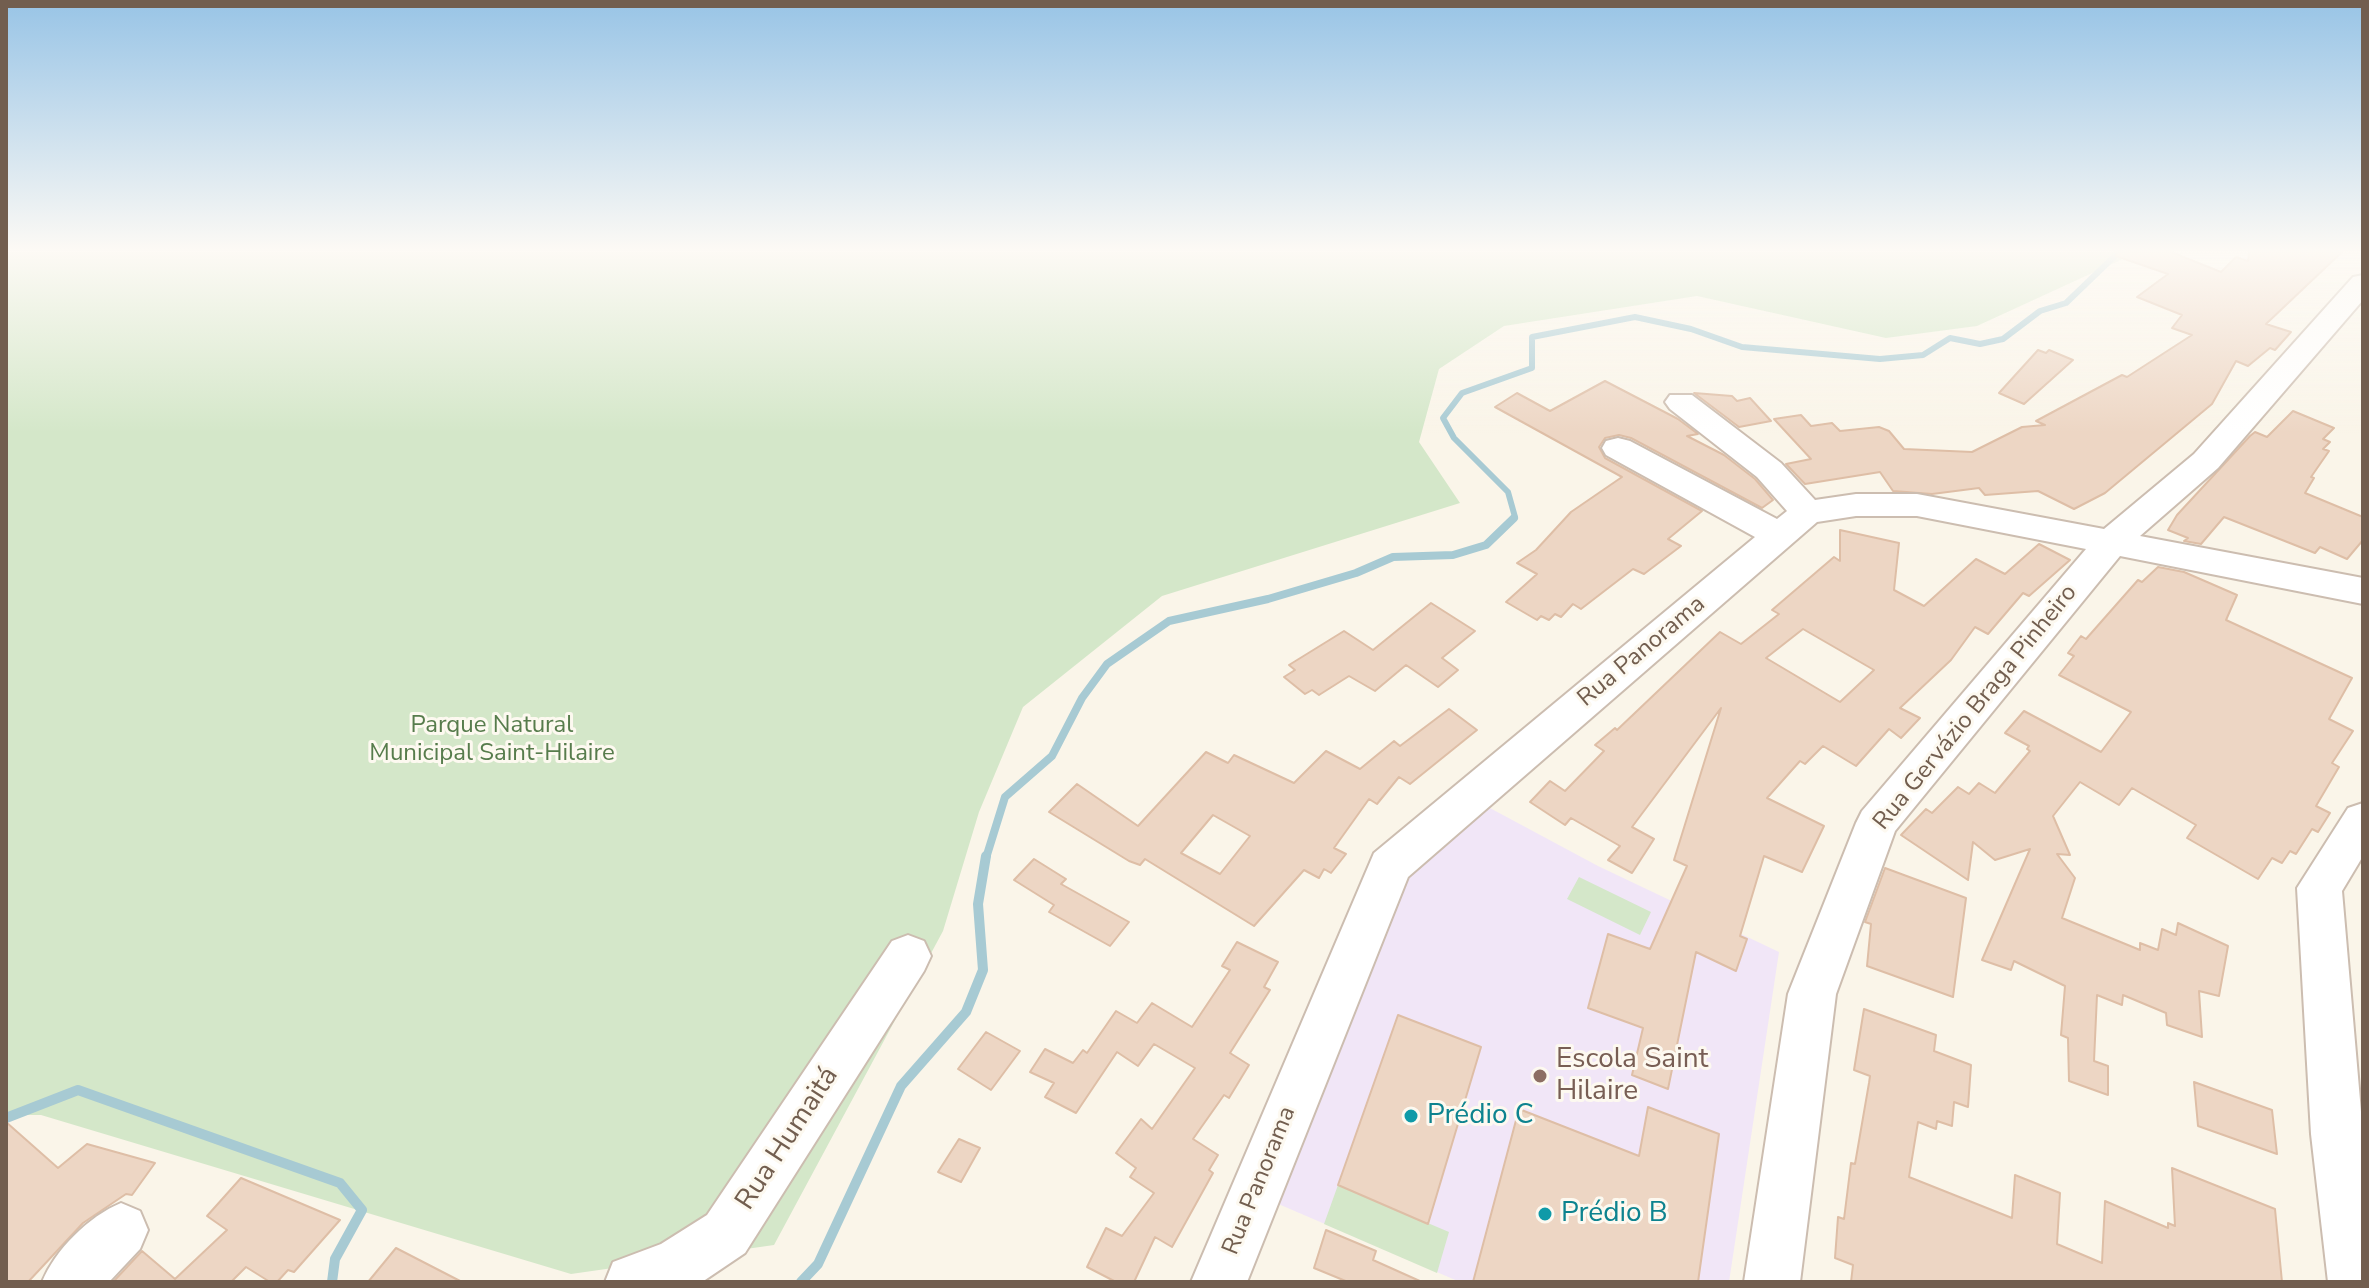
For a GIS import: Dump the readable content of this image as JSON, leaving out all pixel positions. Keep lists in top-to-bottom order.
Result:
{
  "streets": {
    "street": ["Rua Panorama", "Rua Gervázio Braga Pinheiro", "Rua Humaitá"]
  },
  "parks": ["Parque Natural Municipal Saint-Hilaire"],
  "places": ["Escola Saint Hilaire", "Prédio C", "Prédio B"]
}
